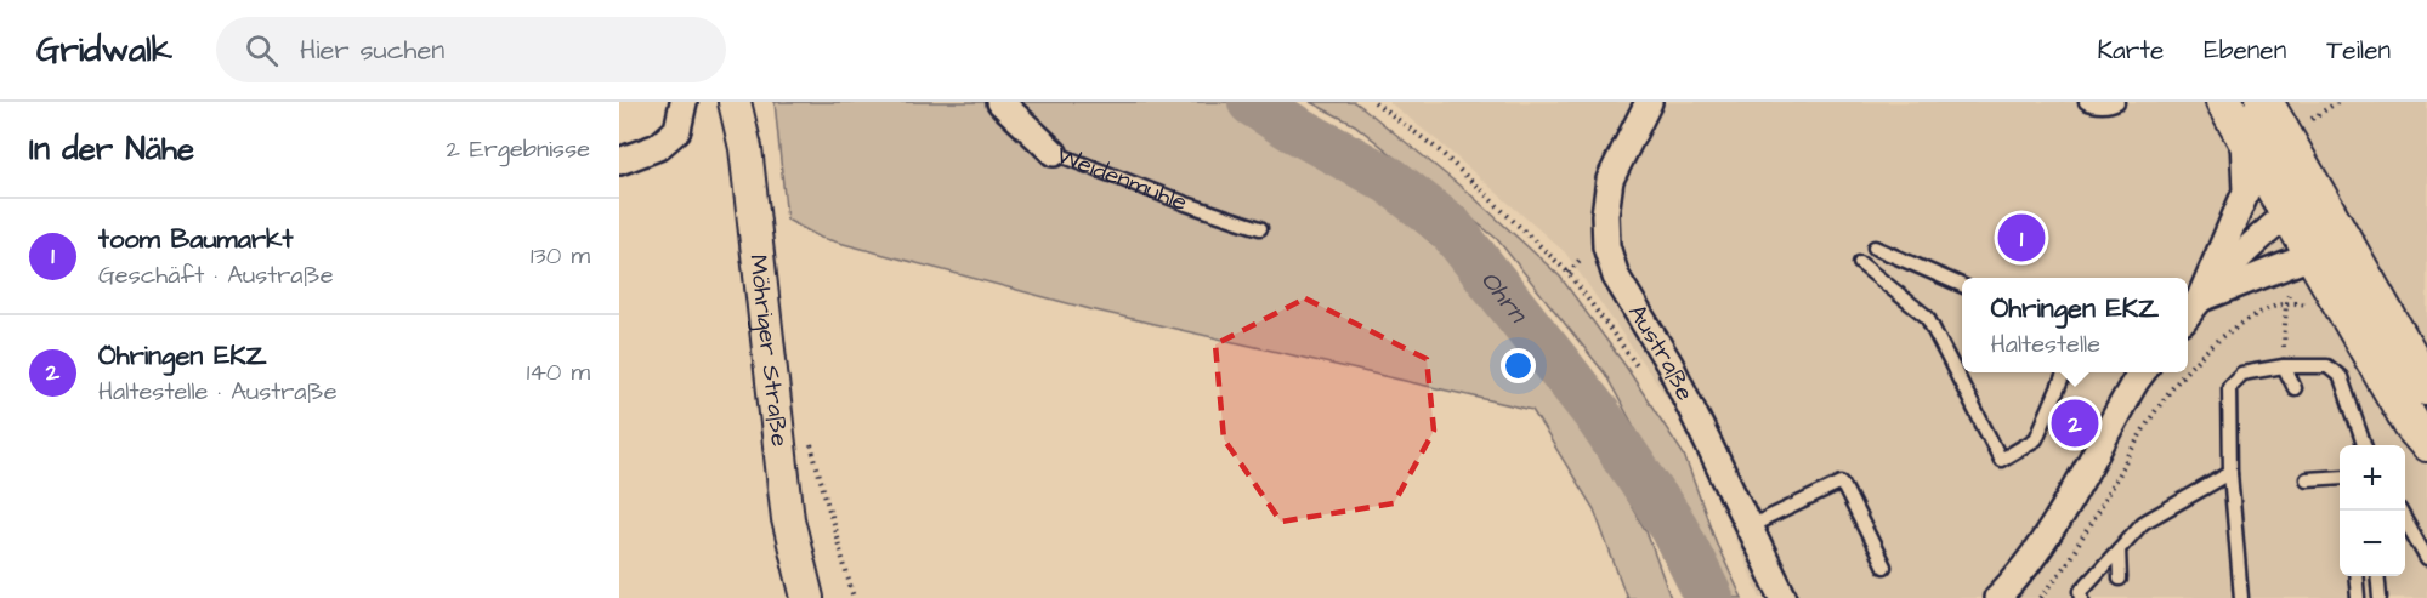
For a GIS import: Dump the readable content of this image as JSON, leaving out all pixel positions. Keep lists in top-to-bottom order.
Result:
{
  "streets": {
    "street": ["Weidenmühle", "Möhriger Straße", "Austraße"]
  },
  "water": ["Ohrn"],
  "page": {
    "header": "Gridwalk",
    "search": "Hier suchen",
    "nav": ["Karte", "Ebenen", "Teilen"],
    "heading": ["In der Nähe", "2 Ergebnisse"],
    "list": [
      {
        "mark": "1",
        "name": "toom Baumarkt",
        "note": "Geschäft · Austraße",
        "value": "130 m"
      },
      {
        "mark": "2",
        "name": "Öhringen EKZ",
        "note": "Haltestelle · Austraße",
        "value": "140 m"
      }
    ],
    "pins": ["1", "2"],
    "popup": ["Öhringen EKZ", "Haltestelle"],
    "map_buttons": ["+", "−"]
  }
}
